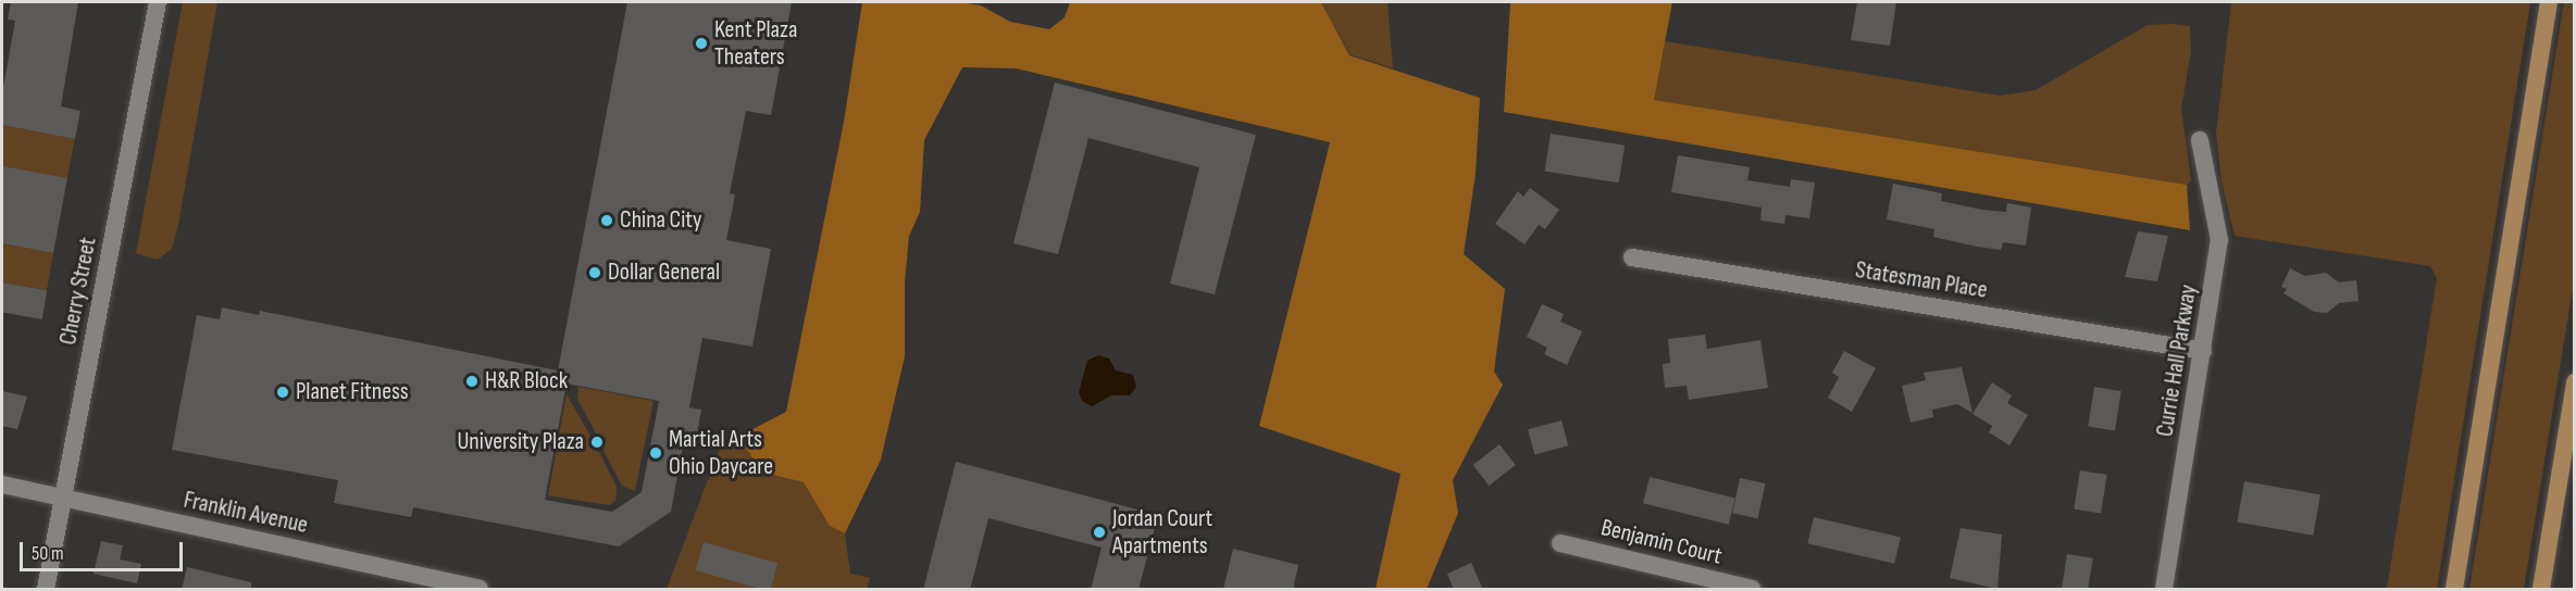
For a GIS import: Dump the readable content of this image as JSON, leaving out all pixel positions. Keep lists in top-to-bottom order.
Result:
{
  "streets": {
    "street": [
      "Statesman Place",
      "Cherry Street",
      "Currie Hall Parkway",
      "Franklin Avenue",
      "Benjamin Court"
    ]
  },
  "crossings": [
    ["Statesman Place", "Currie Hall Parkway"],
    ["Cherry Street", "Franklin Avenue"]
  ],
  "places": [
    "Kent Plaza Theaters",
    "China City",
    "Dollar General",
    "H&R Block",
    "Planet Fitness",
    "University Plaza",
    "Martial Arts Ohio Daycare",
    "Jordan Court Apartments"
  ],
  "scale_bar": "50 m"
}
